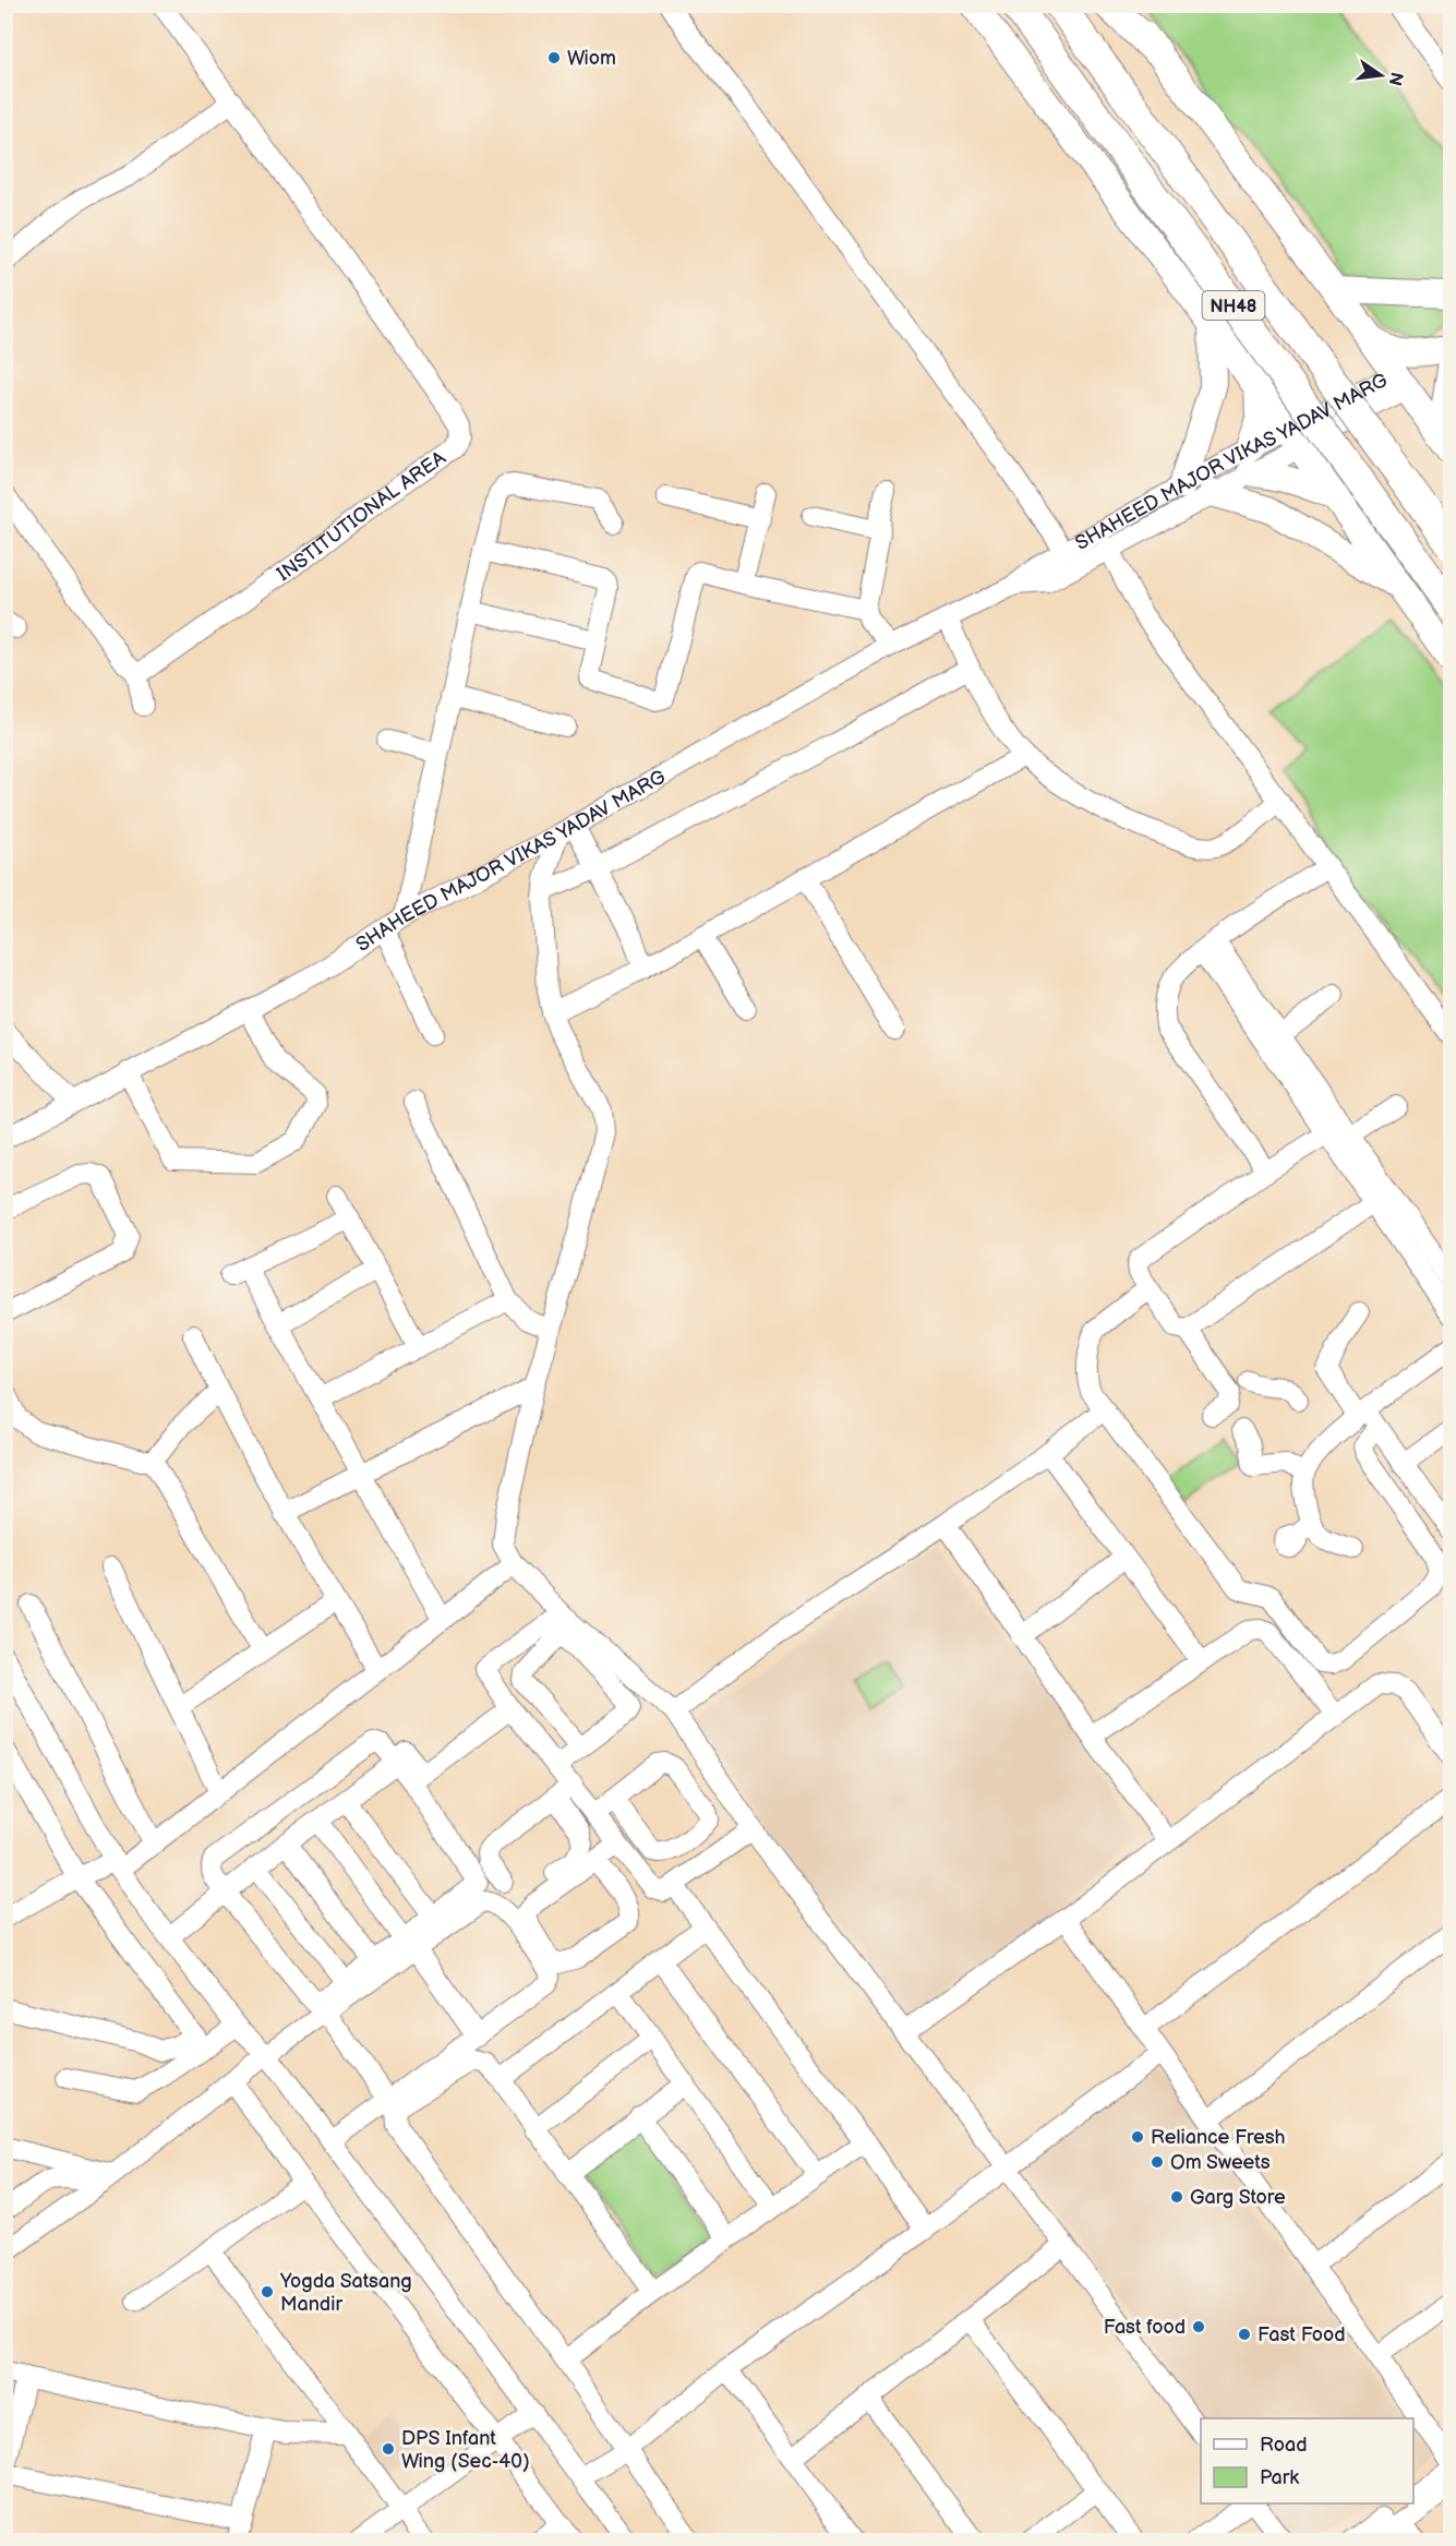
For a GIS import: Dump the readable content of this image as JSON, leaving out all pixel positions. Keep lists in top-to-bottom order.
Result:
{
  "streets": {
    "highway": ["NH48"],
    "main road": ["SHAHEED MAJOR VIKAS YADAV MARG"],
    "street": ["INSTITUTIONAL AREA"]
  },
  "places": [
    "Wiom",
    "Reliance Fresh",
    "Om Sweets",
    "Garg Store",
    "Yogda Satsang Mandir",
    "Fast food",
    "Fast Food",
    "DPS Infant Wing (Sec-40)"
  ],
  "legend": ["Road", "Park"],
  "north": "right"
}
